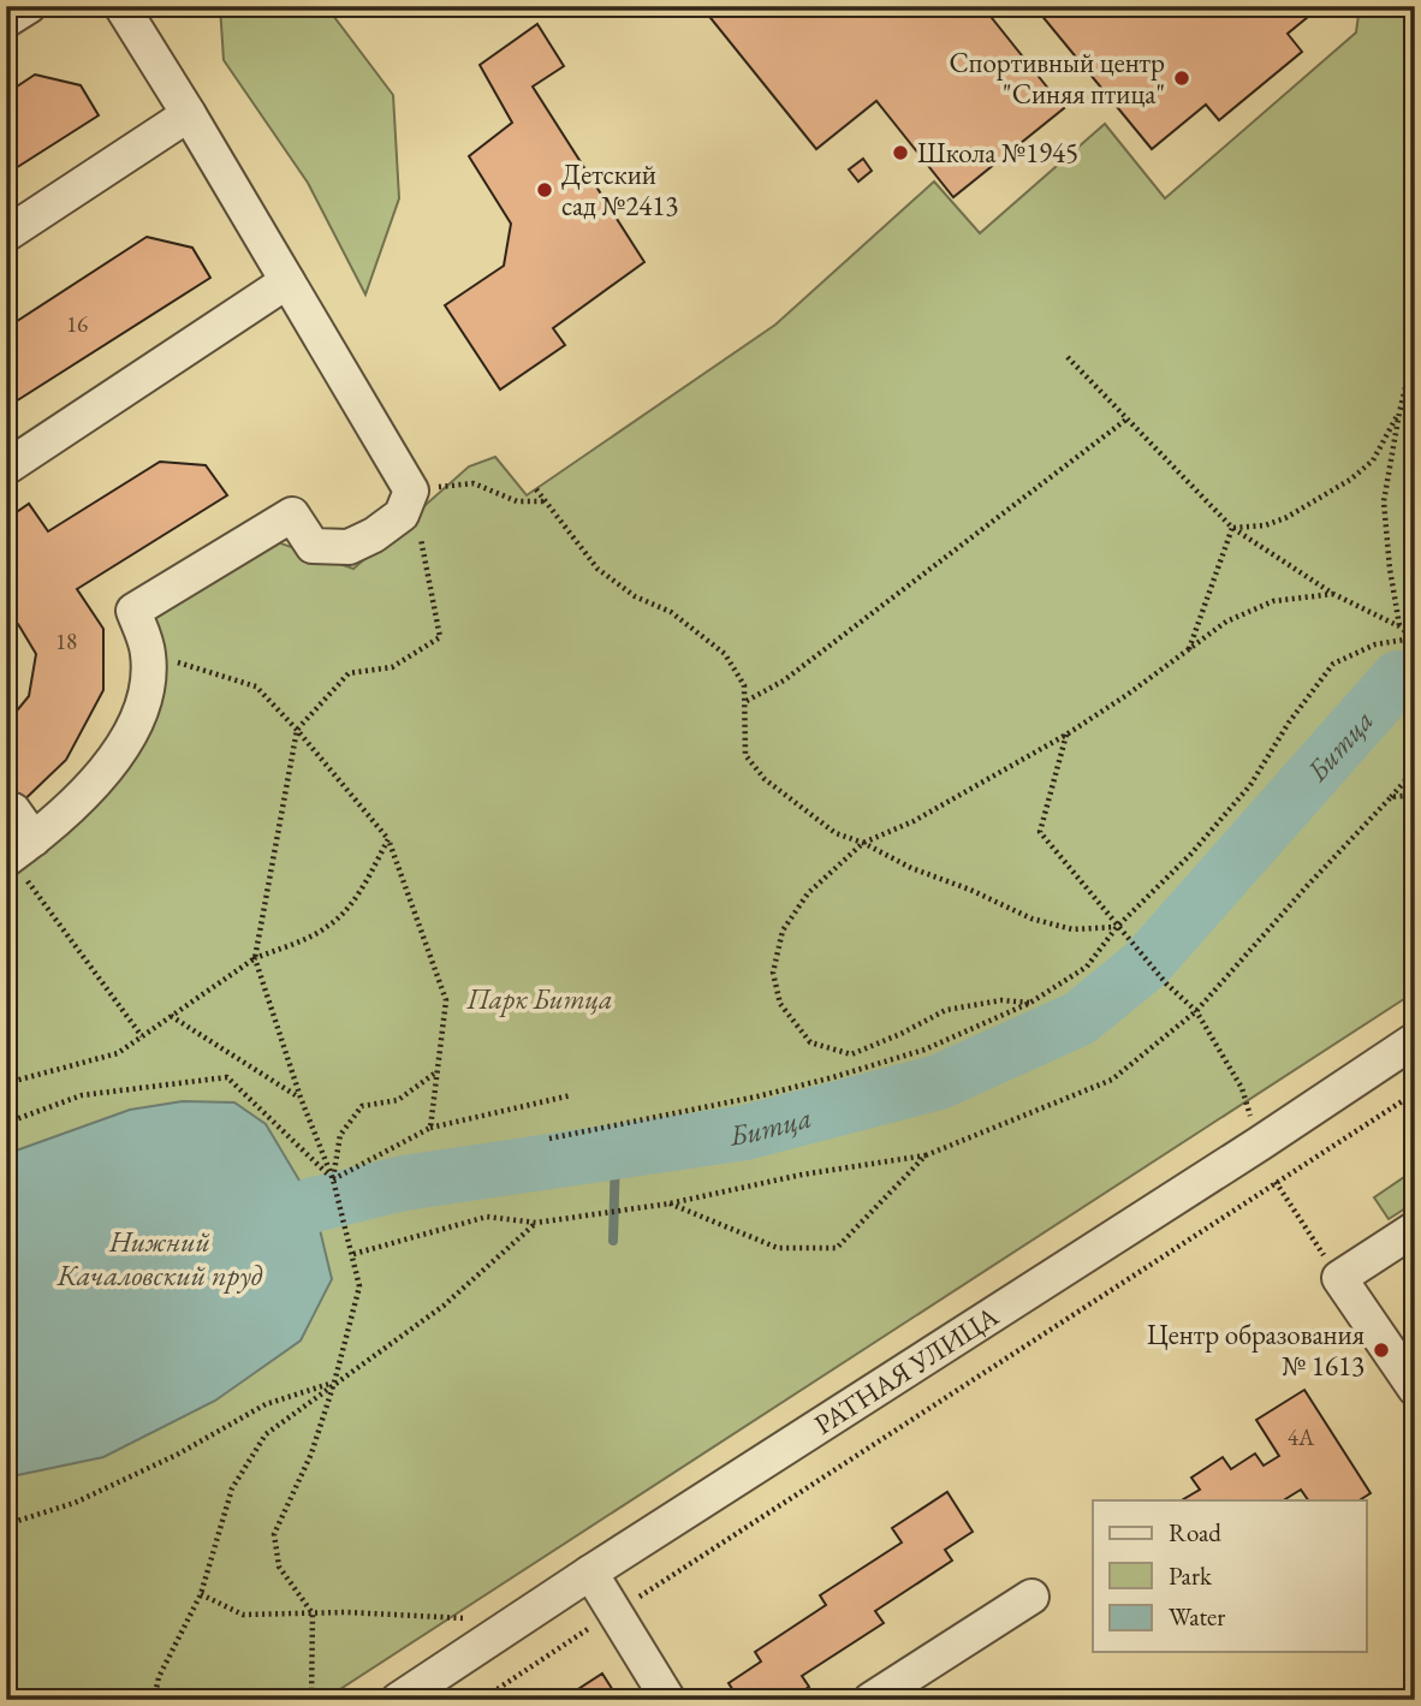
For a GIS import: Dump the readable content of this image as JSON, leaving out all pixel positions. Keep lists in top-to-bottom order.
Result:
{
  "streets": {
    "street": ["РАТНАЯ УЛИЦА"]
  },
  "water": ["Битца", "Нижний Качаловский пруд"],
  "parks": ["Парк Битца"],
  "places": [
    "Спортивный центр \"Синяя птица\"",
    "Школа №1945",
    "Детский сад №2413",
    "Центр образования № 1613"
  ],
  "house_numbers": ["16", "18", "4А"],
  "legend": ["Road", "Park", "Water"]
}
